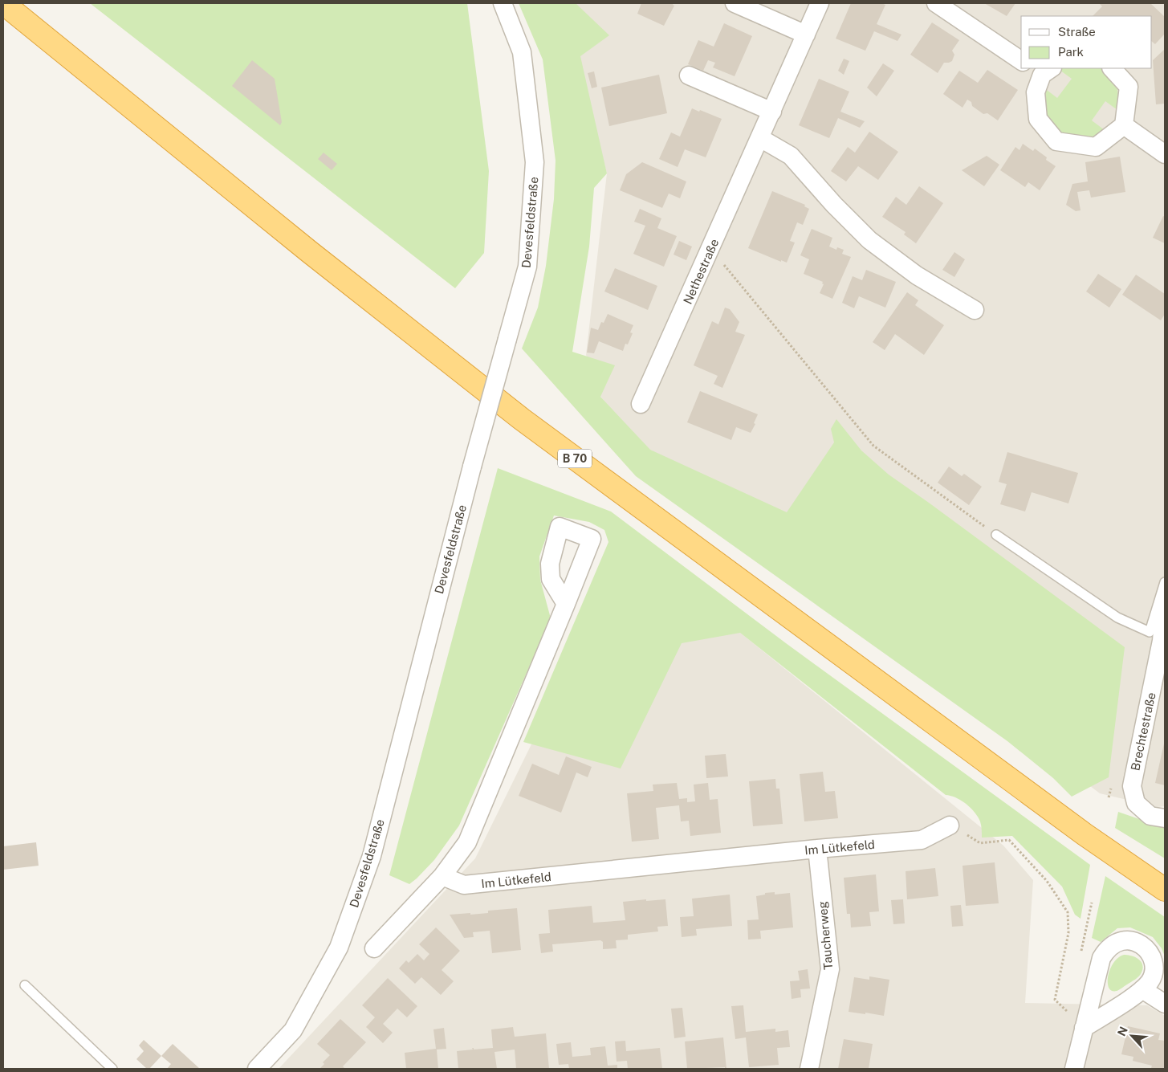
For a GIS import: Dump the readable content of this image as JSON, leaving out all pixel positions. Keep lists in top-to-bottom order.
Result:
{
  "streets": {
    "highway": ["B 70"],
    "street": [
      "Devesfeldstraße",
      "Nethestraße",
      "Brechtestraße",
      "Im Lütkefeld",
      "Taucherweg"
    ]
  },
  "crossings": [
    ["Im Lütkefeld", "Taucherweg"]
  ],
  "legend": ["Straße", "Park"],
  "north": "top left"
}
